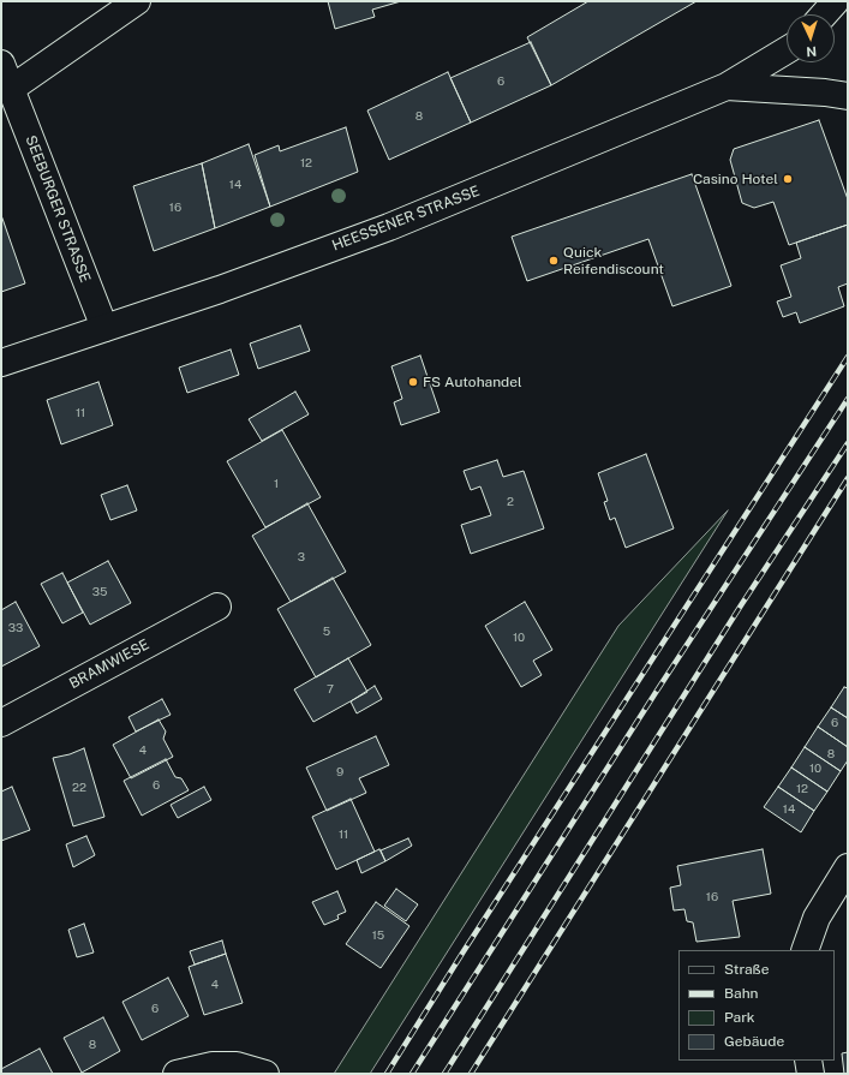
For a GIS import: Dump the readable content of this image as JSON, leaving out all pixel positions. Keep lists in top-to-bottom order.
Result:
{
  "streets": {
    "main road": ["SEEBURGER STRASSE", "HEESSENER STRASSE", "BRAMWIESE"]
  },
  "crossings": [
    ["SEEBURGER STRASSE", "HEESSENER STRASSE"]
  ],
  "places": ["Casino Hotel", "Quick Reifendiscount", "FS Autohandel"],
  "house_numbers": [
    "6",
    "8",
    "12",
    "14",
    "16",
    "11",
    "1",
    "2",
    "3",
    "35",
    "33",
    "5",
    "10",
    "7",
    "6",
    "4",
    "8",
    "10",
    "9",
    "6",
    "22",
    "12",
    "14",
    "11",
    "16",
    "15",
    "4",
    "6",
    "8"
  ],
  "legend": [
    "Straße",
    "Bahn",
    "Park",
    "Gebäude"
  ],
  "north": "bottom"
}
